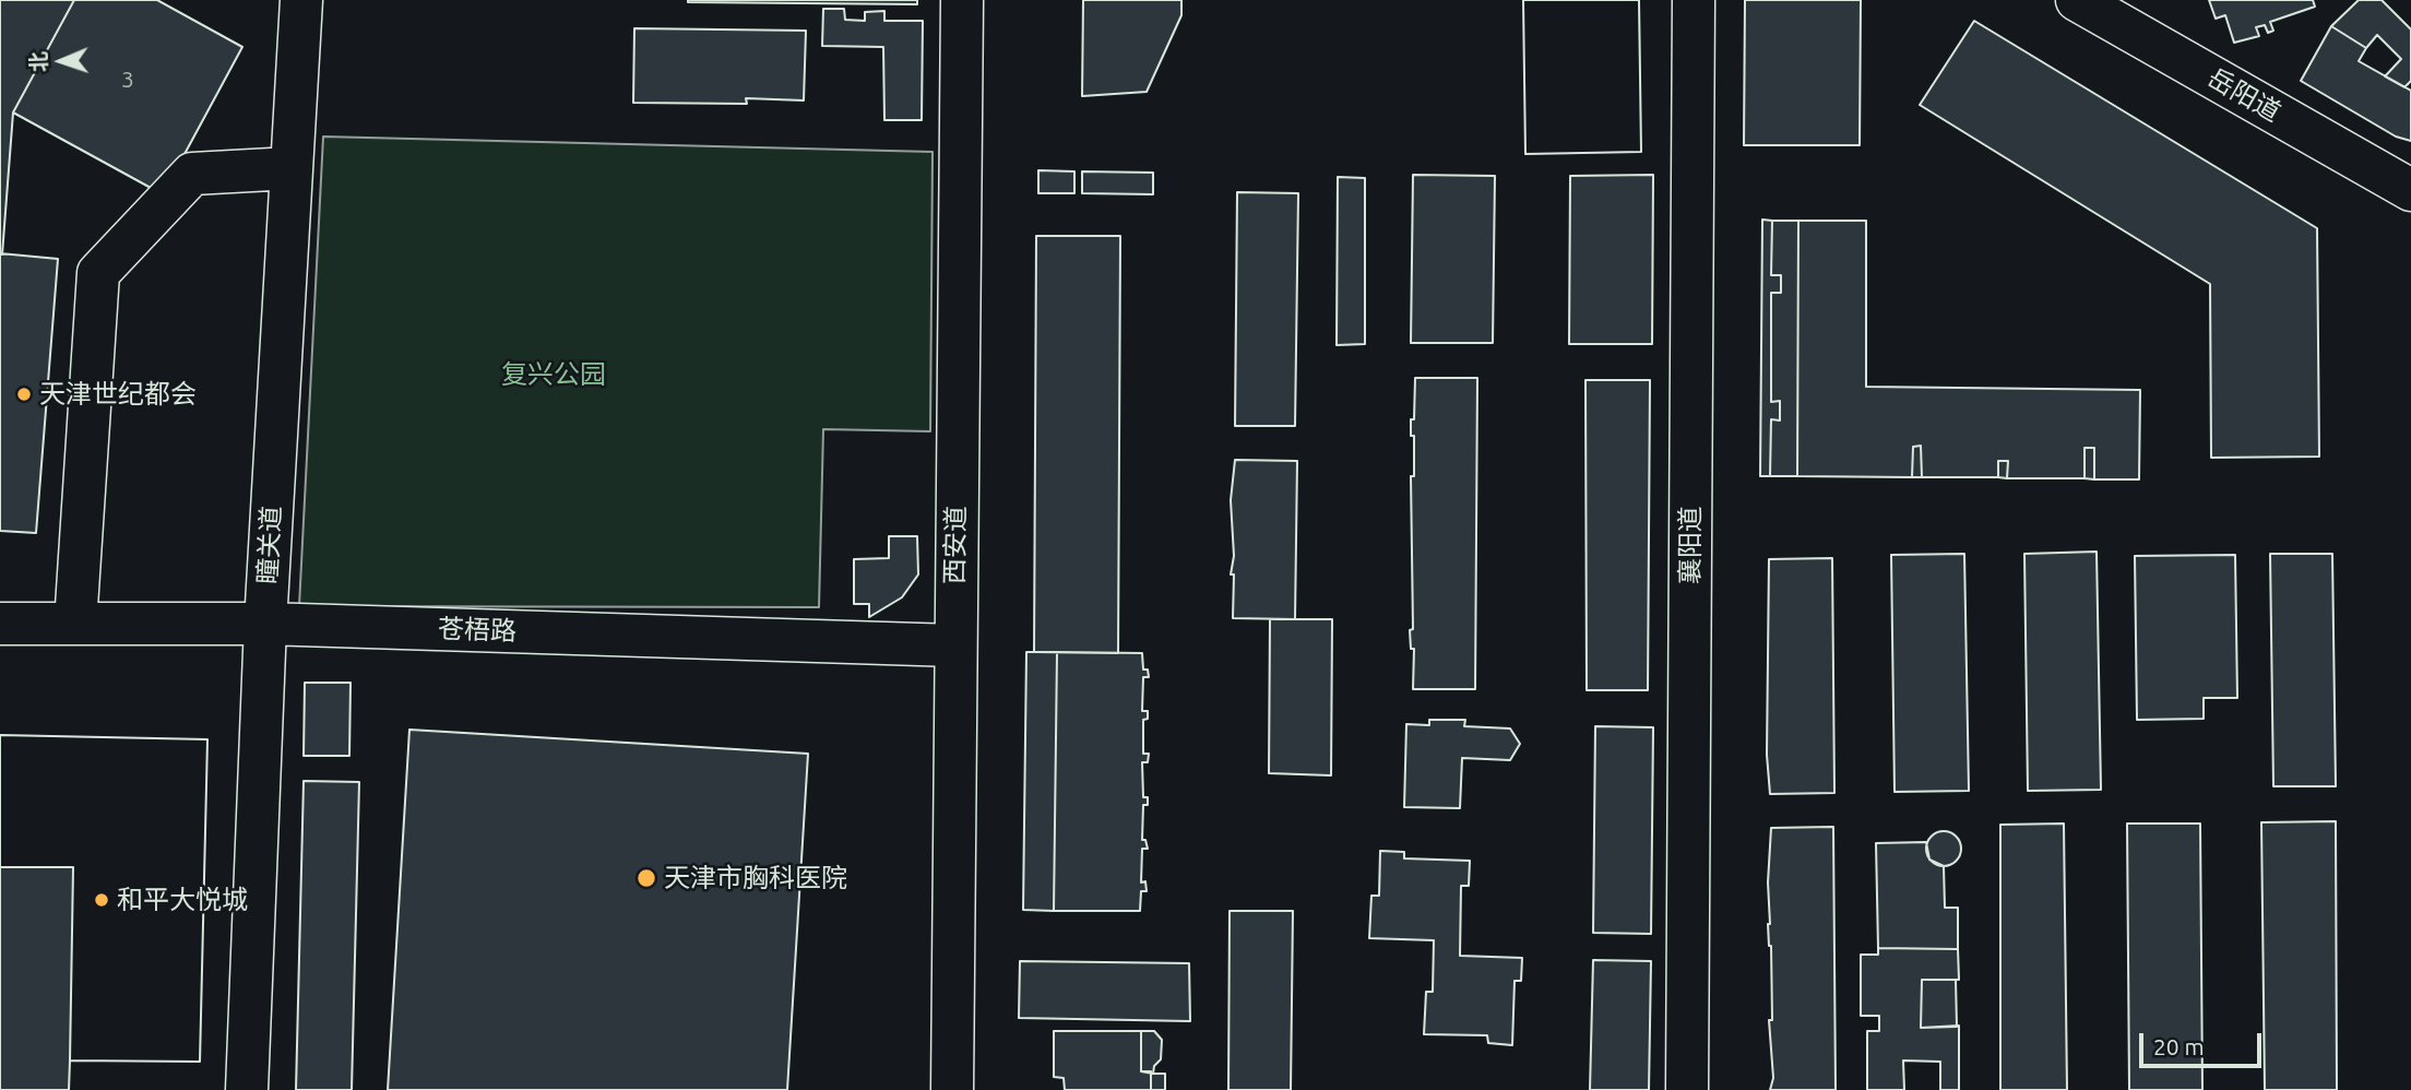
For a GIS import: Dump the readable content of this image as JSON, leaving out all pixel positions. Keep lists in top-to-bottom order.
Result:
{
  "streets": {
    "street": [
      "岳阳道",
      "瞳关道",
      "西安道",
      "襄阳道",
      "苍梧路"
    ]
  },
  "crossings": [
    ["瞳关道", "苍梧路"],
    ["西安道", "苍梧路"]
  ],
  "parks": ["复兴公园"],
  "places": ["天津世纪都会", "天津市胸科医院", "和平大悦城"],
  "house_numbers": ["3"],
  "scale_bar": "20 m",
  "north": "left"
}
